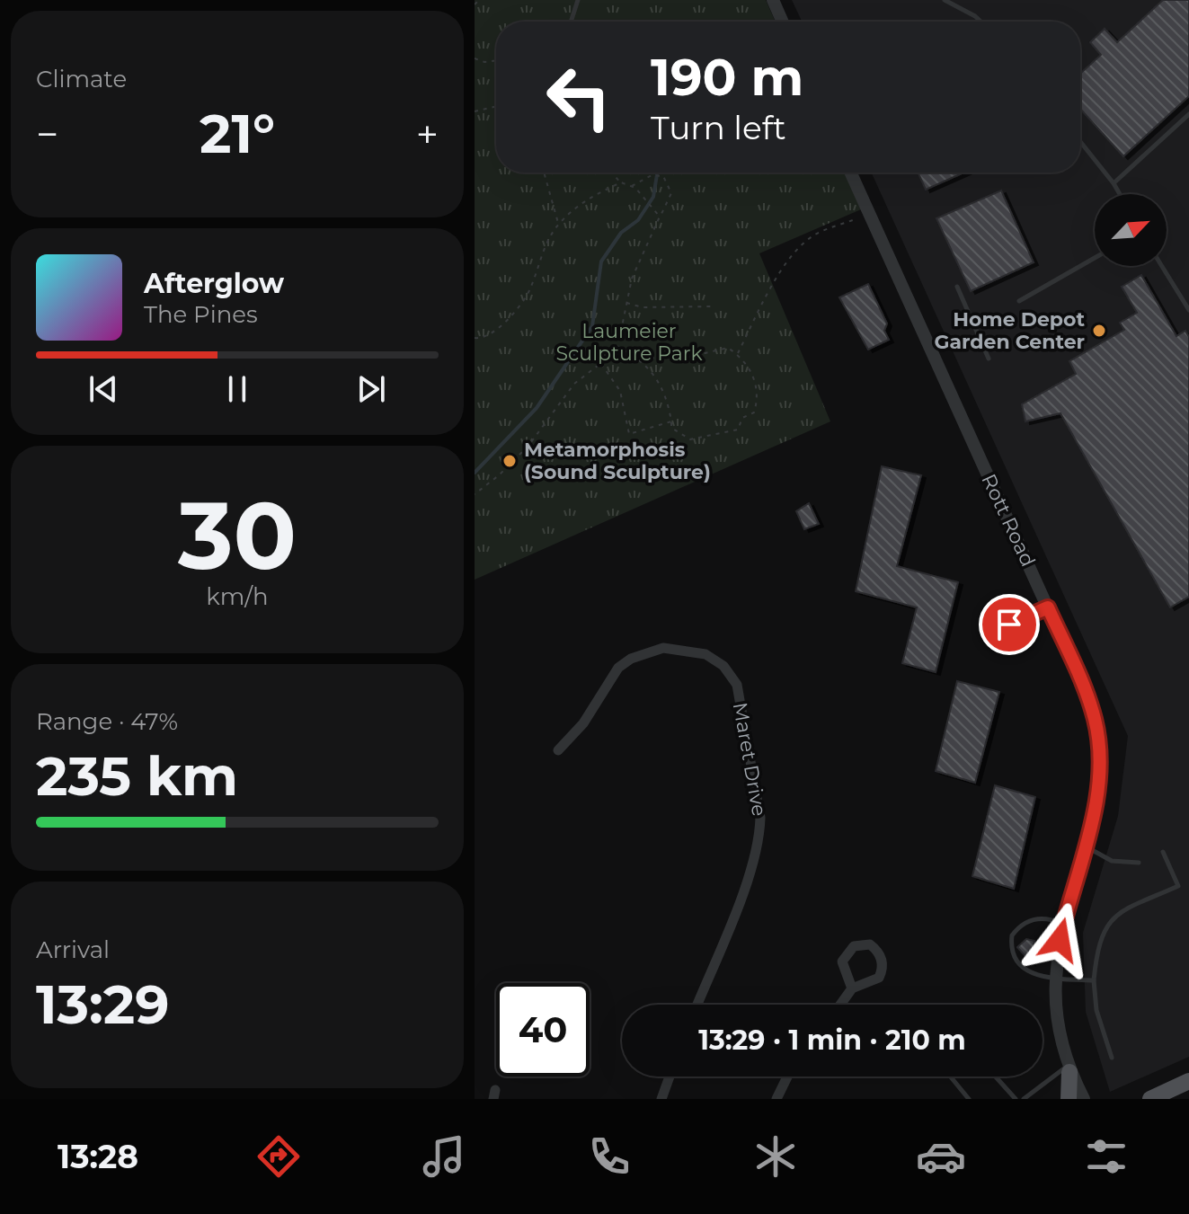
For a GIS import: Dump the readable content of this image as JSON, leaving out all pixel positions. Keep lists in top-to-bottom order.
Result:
{
  "streets": {
    "street": ["Rott Road", "Maret Drive"]
  },
  "parks": ["Laumeier Sculpture Park"],
  "places": ["Home Depot Garden Center", "Metamorphosis (Sound Sculpture)"],
  "north": "top right",
  "page": {
    "tile": [
      "Climate",
      ["30", "km/h"],
      ["Range · 47%", "235 km"],
      ["Arrival", "13:29"]
    ],
    "turn": ["190 m", "Turn left"],
    "heat": ["−", "21°", "+"],
    "song": ["Afterglow", "The Pines"],
    "limit": "40",
    "trip": "13:29 · 1 min · 210 m",
    "tabs": "13:28"
  }
}
